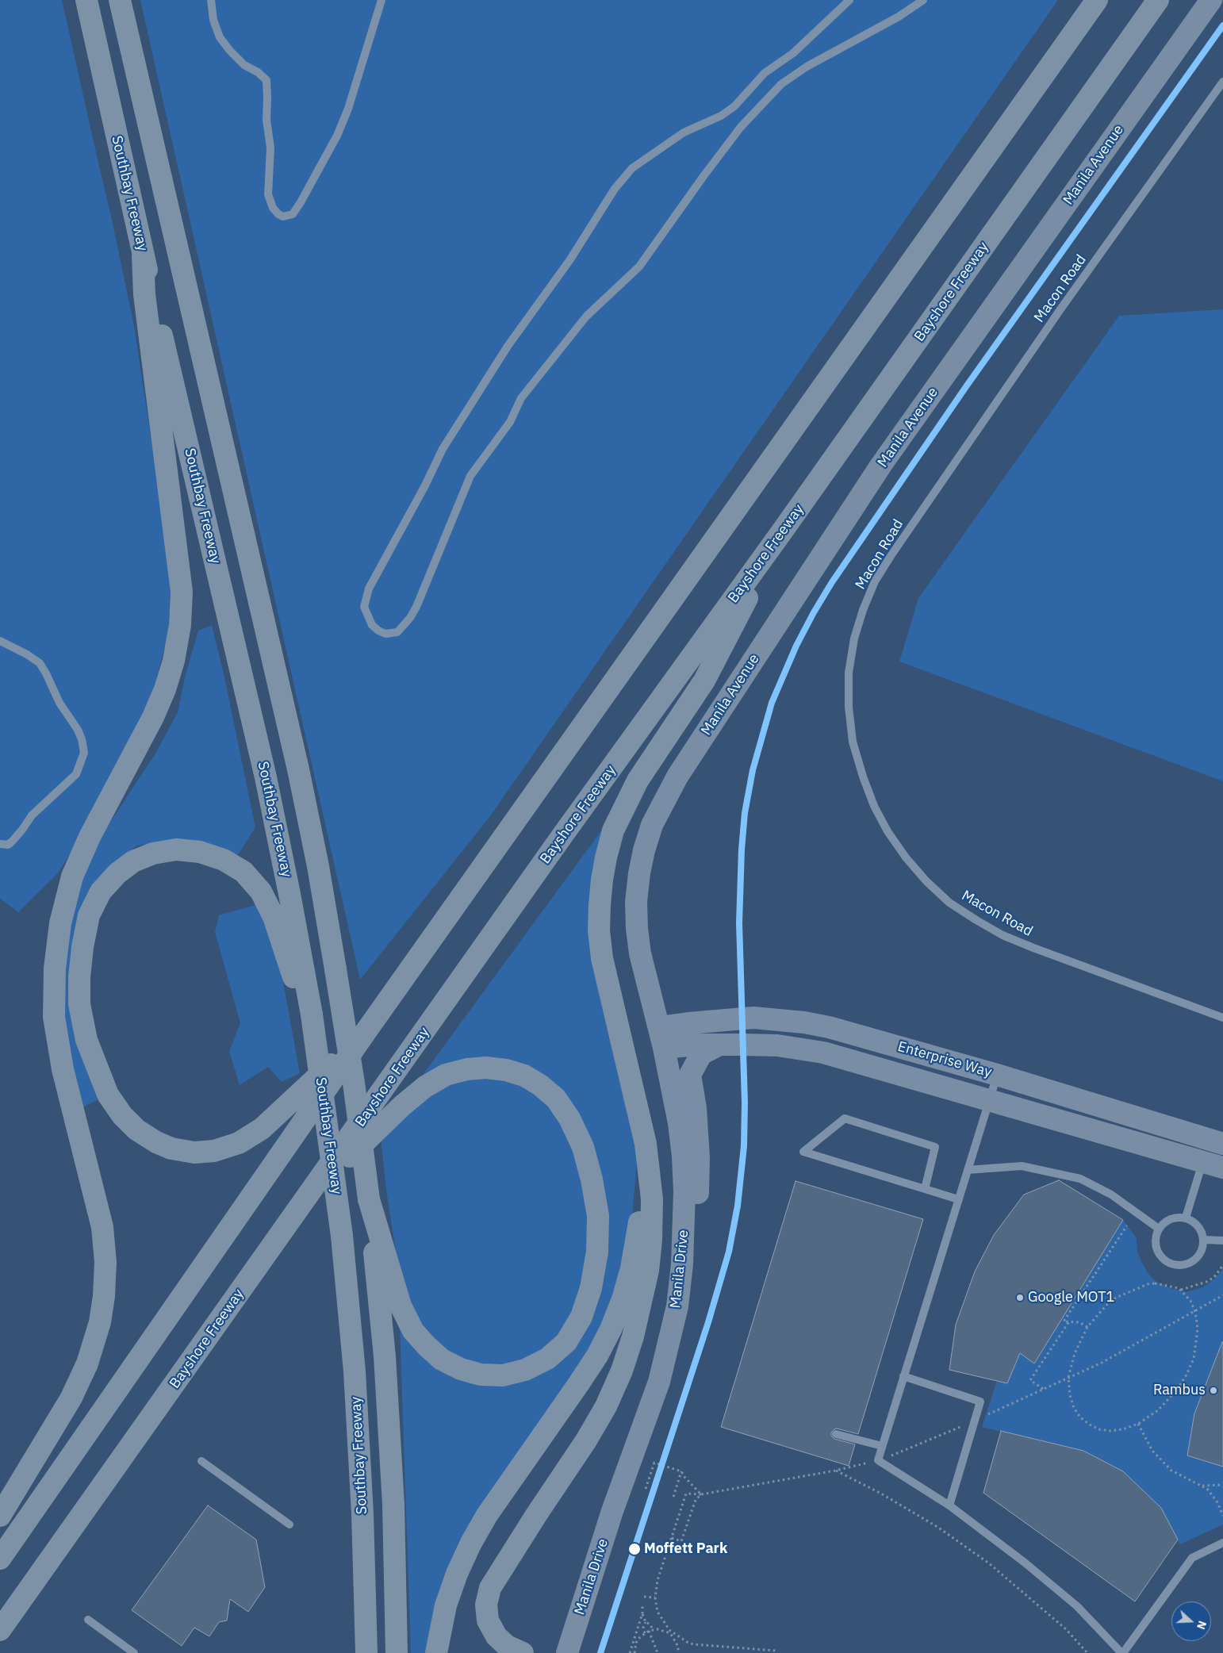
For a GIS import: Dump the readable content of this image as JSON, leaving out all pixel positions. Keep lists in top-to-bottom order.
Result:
{
  "streets": {
    "highway": ["Southbay Freeway", "Bayshore Freeway"],
    "main road": ["Manila Avenue", "Enterprise Way", "Manila Drive"],
    "lane": ["Macon Road"]
  },
  "crossings": [
    ["Manila Avenue", "Manila Drive"],
    ["Enterprise Way", "Manila Drive"]
  ],
  "places": ["Google MOT1", "Rambus", "Moffett Park"],
  "north": "right"
}
